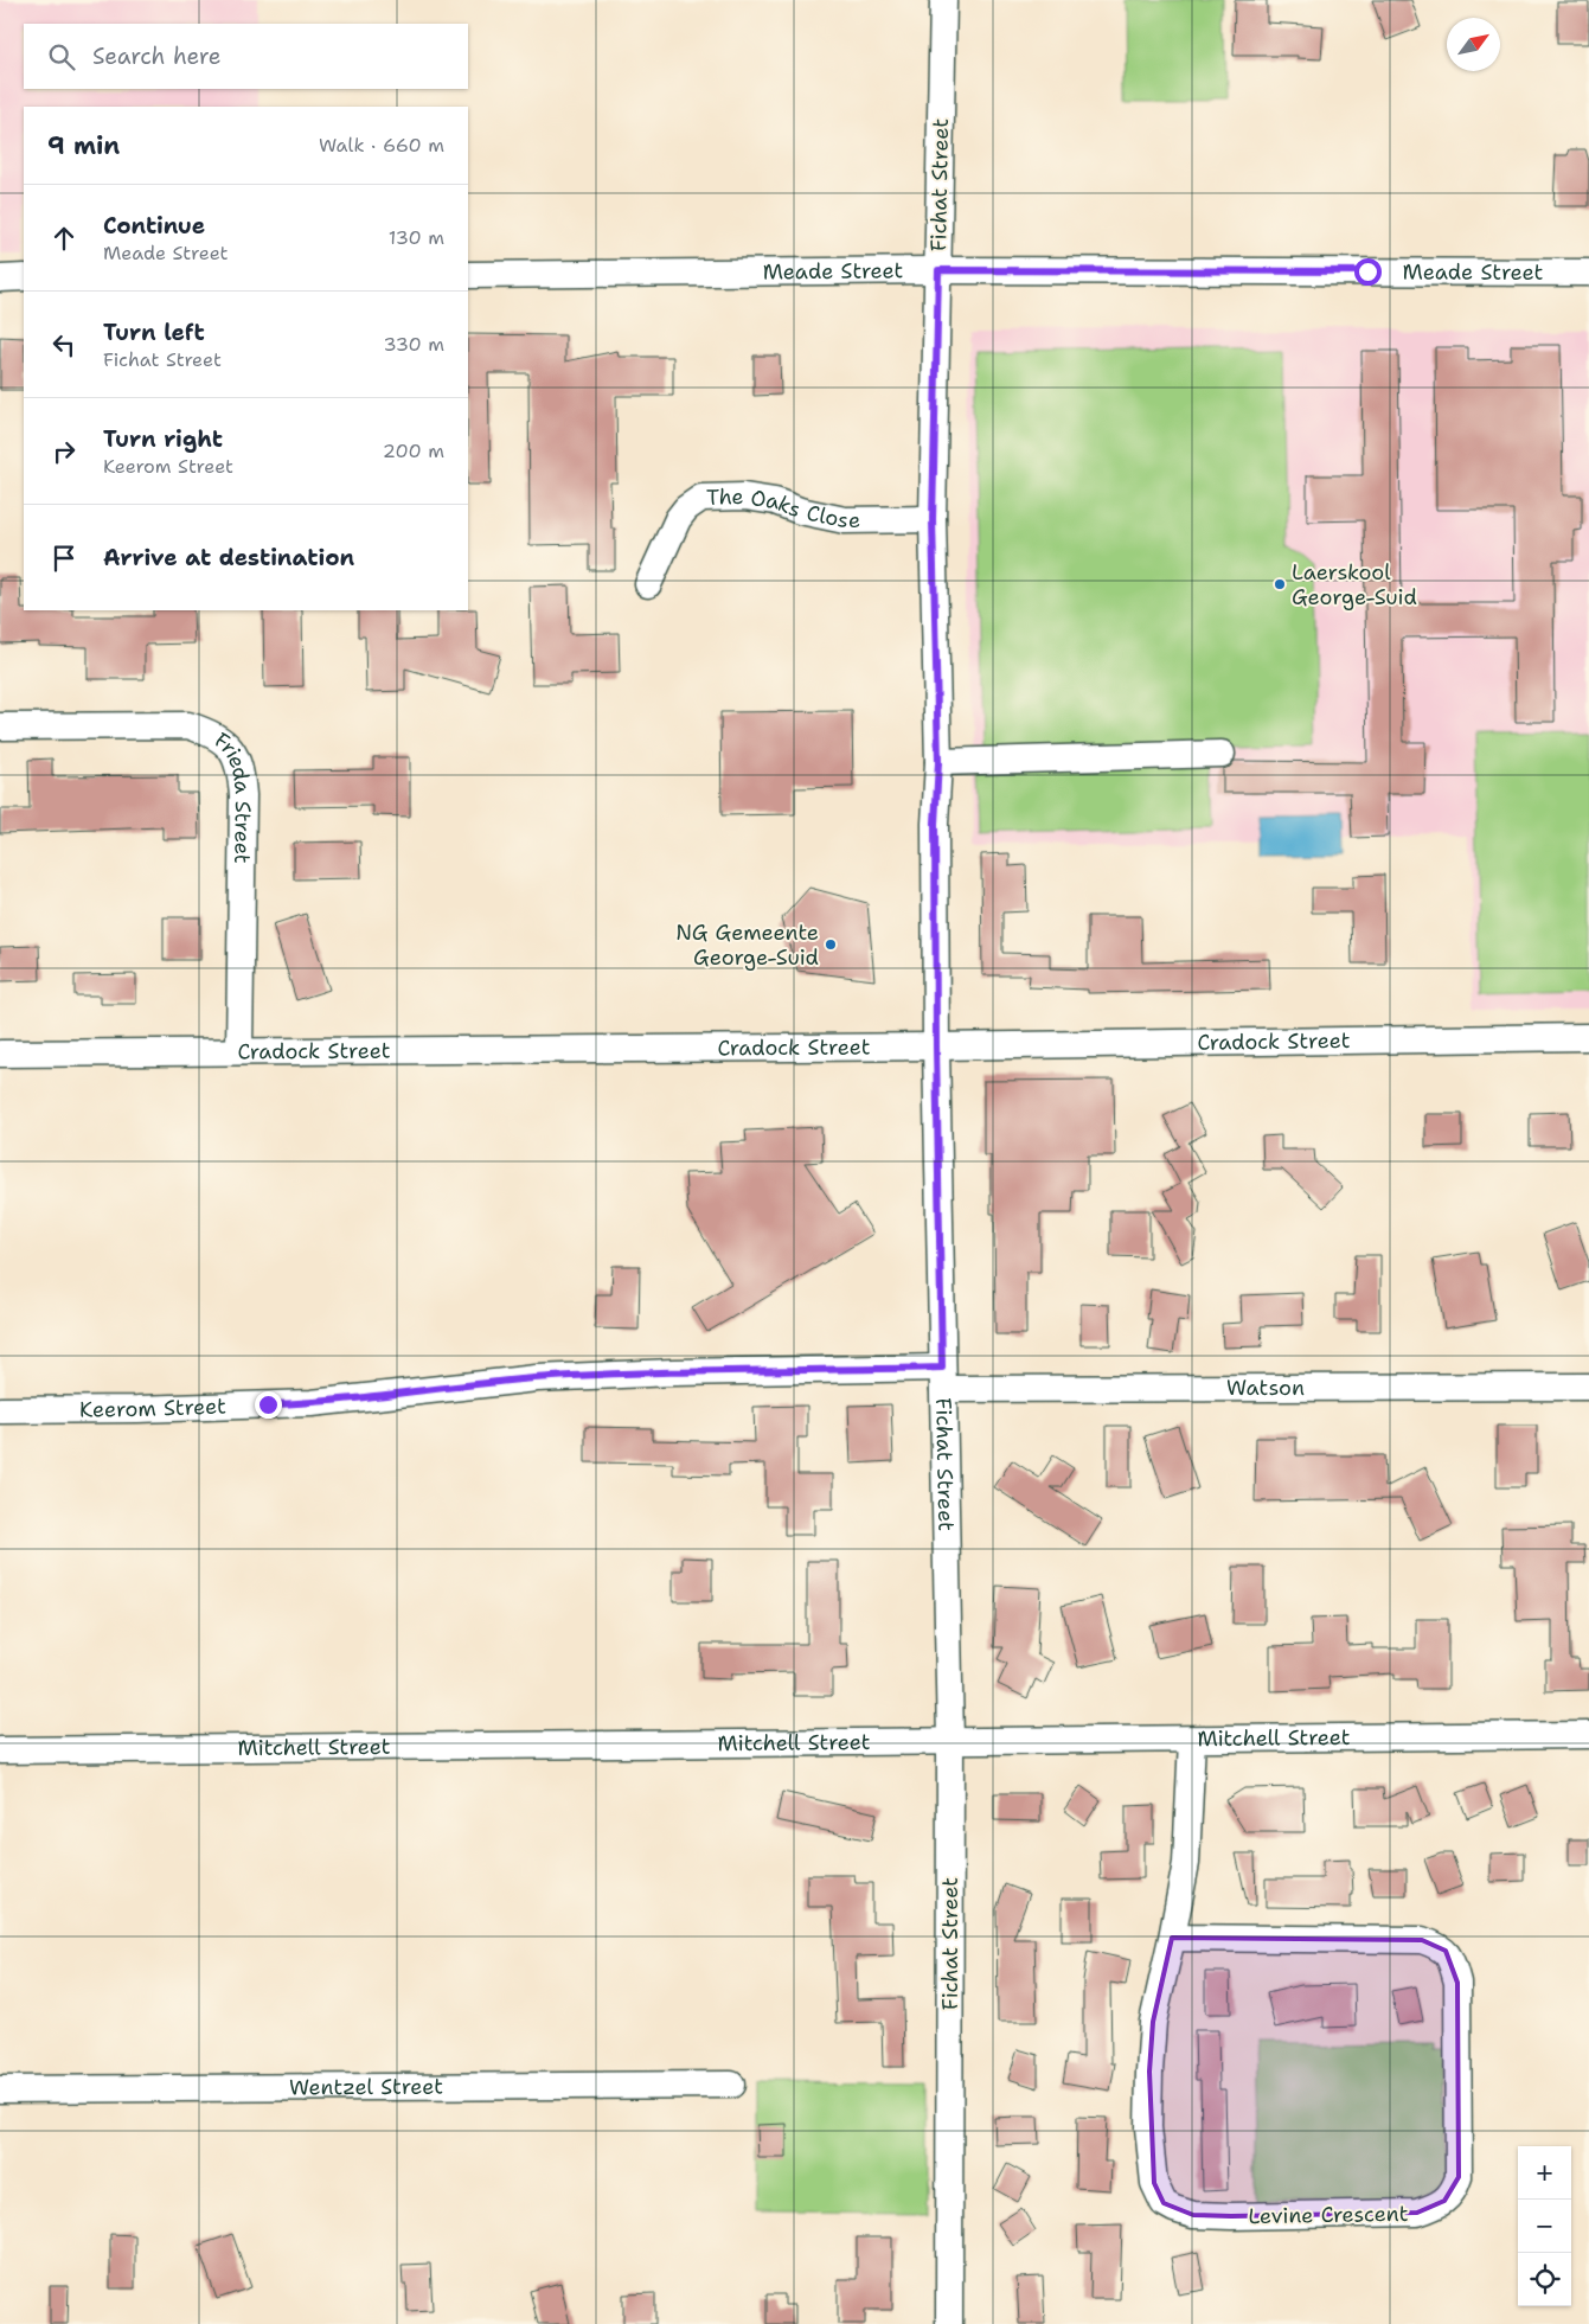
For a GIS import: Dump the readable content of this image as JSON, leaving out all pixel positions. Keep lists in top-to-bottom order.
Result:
{
  "streets": {
    "street": [
      "Fichat Street",
      "Meade Street",
      "The Oaks Close",
      "Frieda Street",
      "Cradock Street",
      "Watson",
      "Keerom Street",
      "Mitchell Street",
      "Wentzel Street",
      "Levine Crescent"
    ]
  },
  "crossings": [
    ["Fichat Street", "Meade Street"],
    ["Fichat Street", "The Oaks Close"],
    ["Fichat Street", "Cradock Street"],
    ["Fichat Street", "Watson"],
    ["Fichat Street", "Keerom Street"],
    ["Fichat Street", "Mitchell Street"],
    ["Frieda Street", "Cradock Street"],
    ["Watson", "Keerom Street"],
    ["Mitchell Street", "Levine Crescent"]
  ],
  "places": ["Laerskool George-Suid", "NG Gemeente George-Suid"],
  "north": "top right",
  "page": {
    "search": "Search here",
    "heading": ["9 min", "Walk · 660 m"],
    "list": [
      ["Continue", "Meade Street", "130 m"],
      ["Turn left", "Fichat Street", "330 m"],
      ["Turn right", "Keerom Street", "200 m"],
      "Arrive at destination"
    ],
    "map_buttons": ["+", "−"]
  }
}
